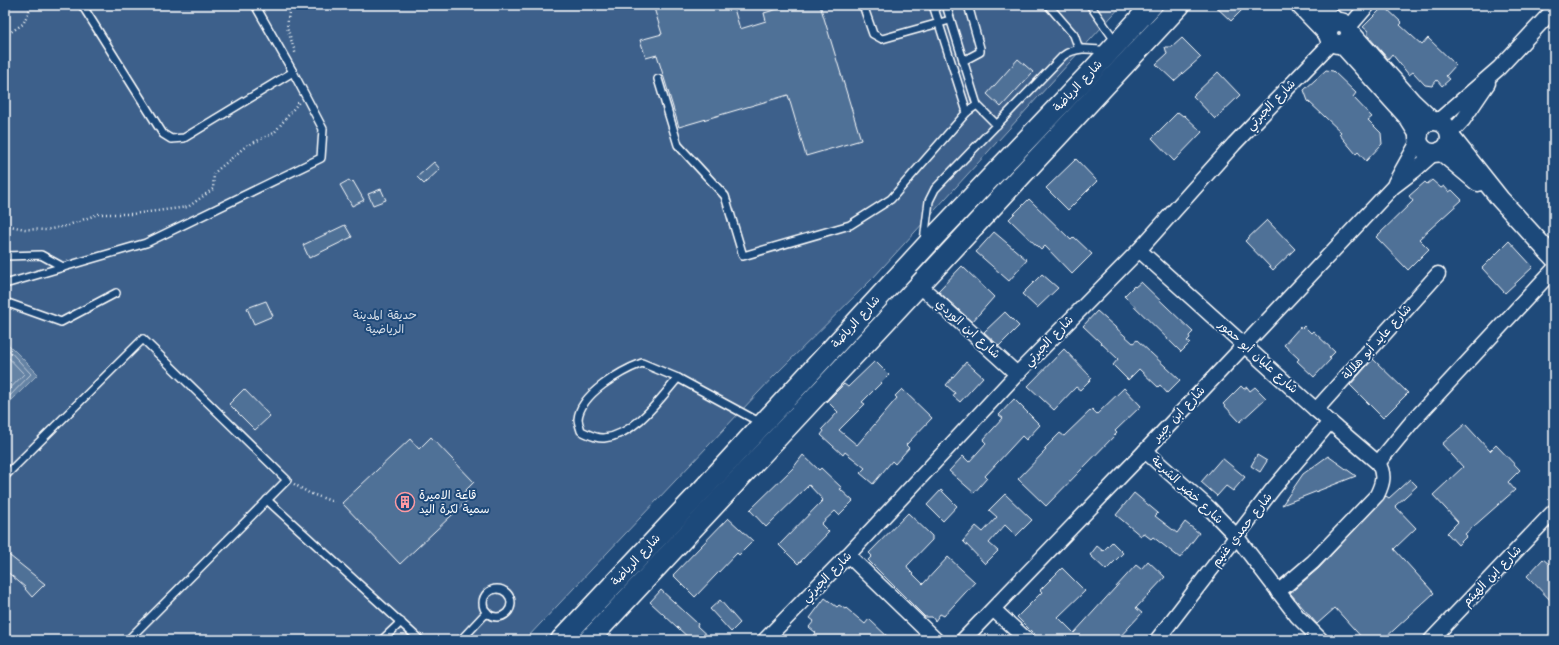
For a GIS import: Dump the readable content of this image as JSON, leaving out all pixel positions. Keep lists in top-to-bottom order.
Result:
{
  "streets": {
    "main road": ["شارع الرياضة"],
    "street": [
      "شارع الجبرتي",
      "شارع ابن الوردي",
      "شارع عايد أبو هلالة",
      "شارع عليان أبو حمور",
      "شارع ابن جبير",
      "شارع خضر الشرعة",
      "شارع حمدي غنيم",
      "شارع ابن الهيثم"
    ]
  },
  "crossings": [
    ["شارع الرياضة", "شارع ابن الوردي"],
    ["شارع الجبرتي", "شارع ابن الوردي"],
    ["شارع الجبرتي", "شارع عليان أبو حمور"],
    ["شارع عايد أبو هلالة", "شارع عليان أبو حمور"],
    ["شارع عليان أبو حمور", "شارع ابن جبير"],
    ["شارع عليان أبو حمور", "شارع حمدي غنيم"],
    ["شارع ابن جبير", "شارع خضر الشرعة"],
    ["شارع خضر الشرعة", "شارع حمدي غنيم"]
  ],
  "parks": ["حديقة المدينة الرياضية"],
  "places": {
    "building": ["قاعة الاميرة سمية لكرة اليد"]
  }
}
